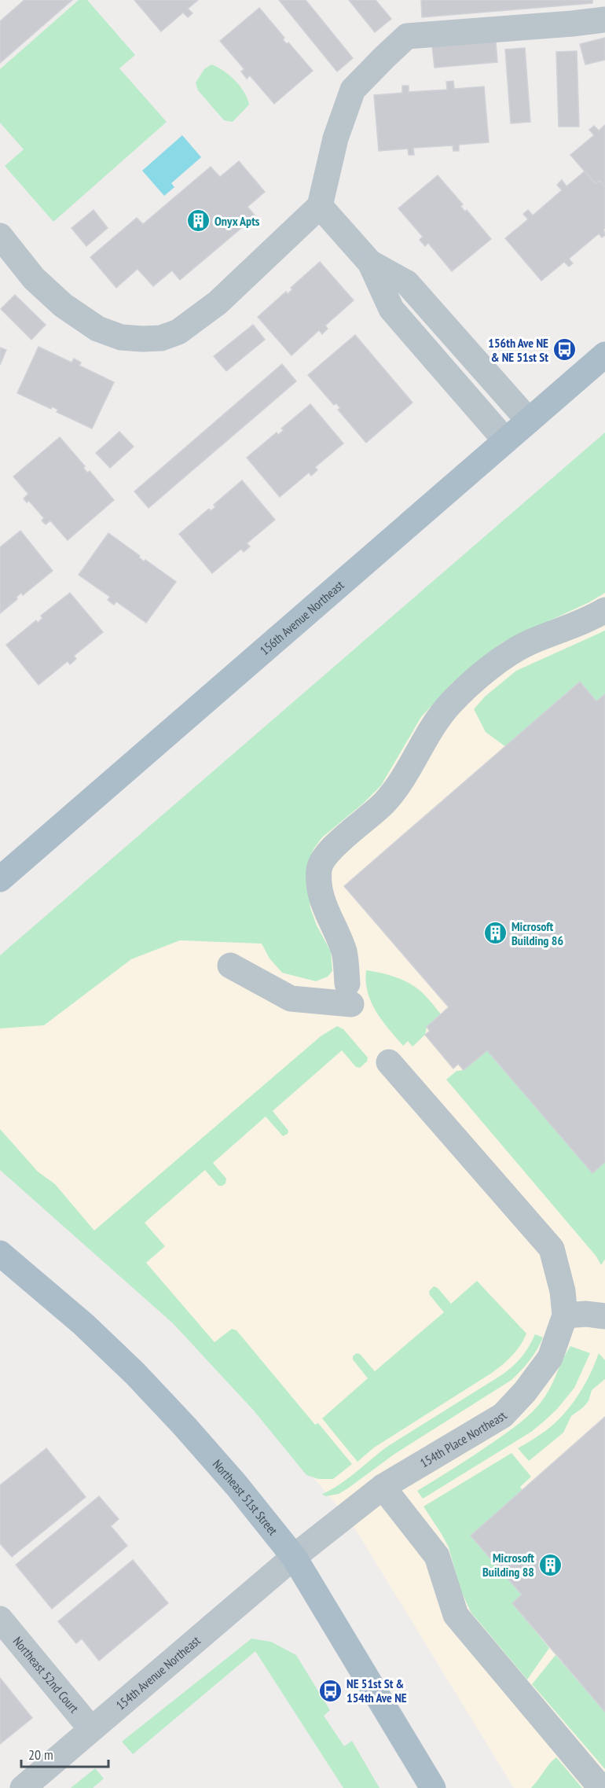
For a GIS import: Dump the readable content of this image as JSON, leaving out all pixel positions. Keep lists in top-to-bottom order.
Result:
{
  "streets": {
    "main road": ["156th Avenue Northeast", "Northeast 51st Street"],
    "street": ["154th Place Northeast", "154th Avenue Northeast", "Northeast 52nd Court"]
  },
  "crossings": [
    ["154th Place Northeast", "Northeast 51st Street"],
    ["154th Place Northeast", "154th Avenue Northeast"],
    ["Northeast 51st Street", "154th Avenue Northeast"],
    ["154th Avenue Northeast", "Northeast 52nd Court"]
  ],
  "places": {
    "building": ["Onyx Apts", "Microsoft Building 86", "Microsoft Building 88"],
    "bus stop": ["156th Ave NE & NE 51st St", "NE 51st St & 154th Ave NE"]
  },
  "scale_bar": "20 m"
}
